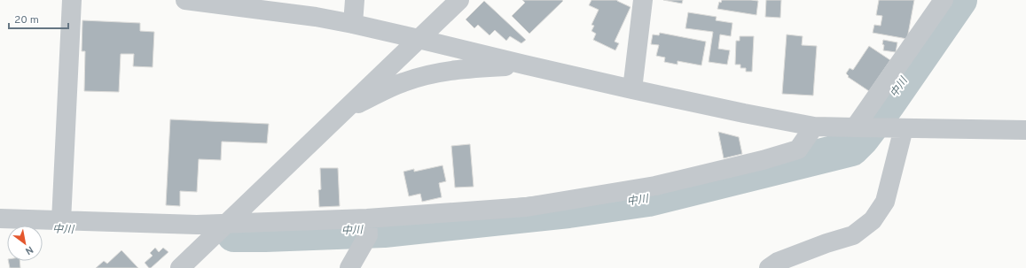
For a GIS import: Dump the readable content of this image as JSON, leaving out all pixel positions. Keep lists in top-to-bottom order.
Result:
{
  "water": ["中川"],
  "scale_bar": "20 m",
  "north": "bottom right"
}
